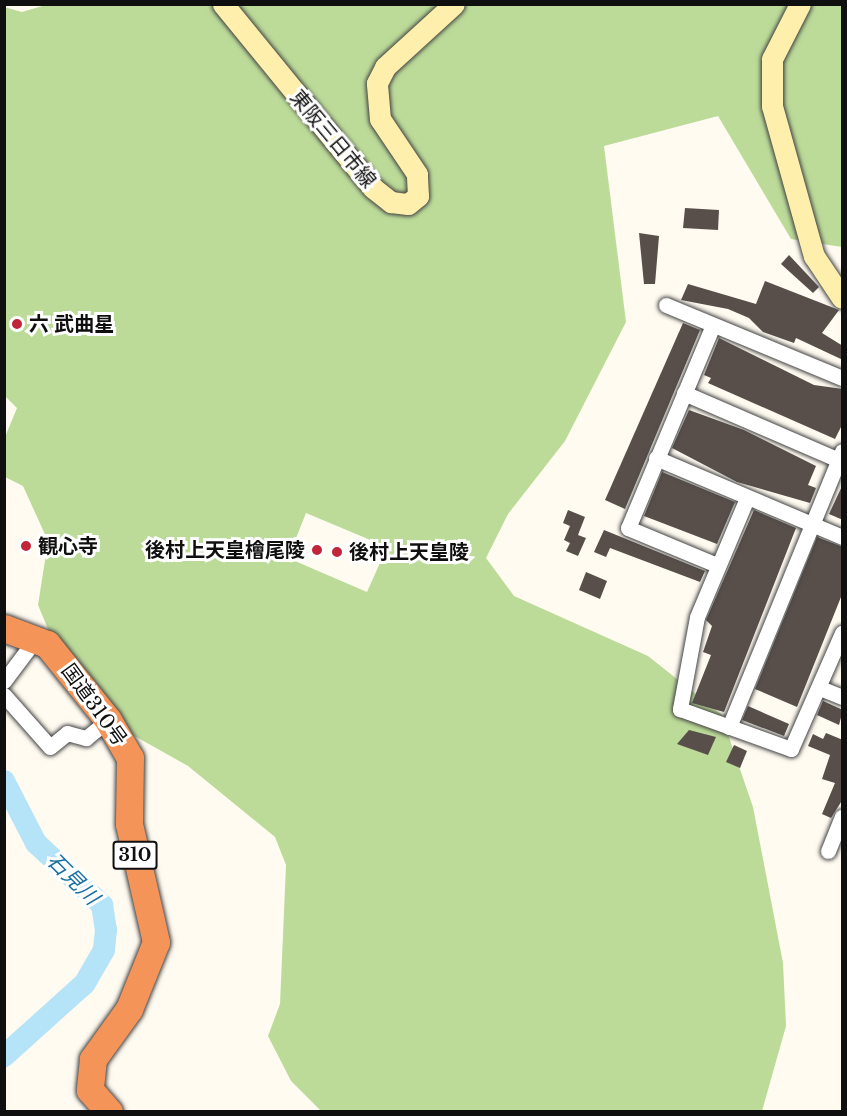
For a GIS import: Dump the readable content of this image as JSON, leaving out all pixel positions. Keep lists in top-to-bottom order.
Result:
{
  "streets": {
    "highway": ["国道310号", "310"],
    "main road": ["東阪三日市線"]
  },
  "water": ["石見川"],
  "places": [
    "六 武曲星",
    "観心寺",
    "後村上天皇檜尾陵",
    "後村上天皇陵"
  ]
}
